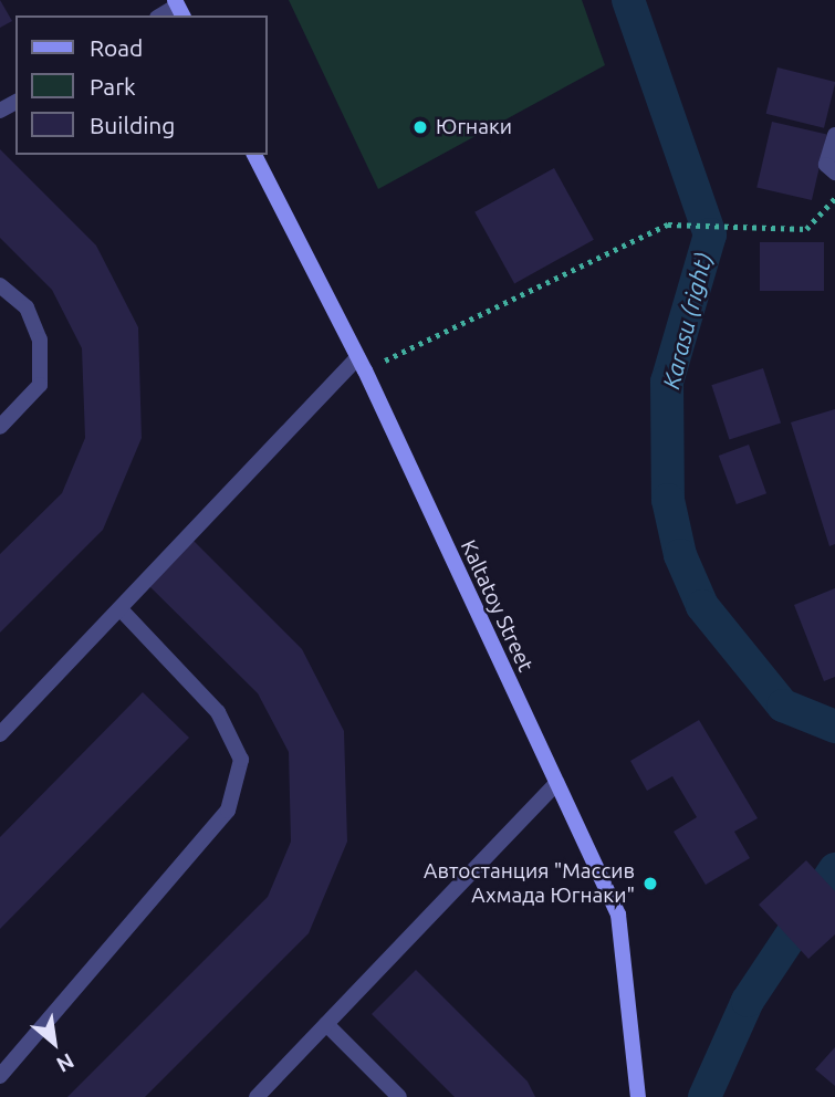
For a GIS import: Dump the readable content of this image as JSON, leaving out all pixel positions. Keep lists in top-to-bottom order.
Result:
{
  "streets": {
    "street": ["Kaltatoy Street"]
  },
  "water": ["Karasu (right)"],
  "places": ["Югнаки", "Автостанция \"Массив Ахмада Югнаки\""],
  "legend": ["Road", "Park", "Building"],
  "north": "bottom right"
}
